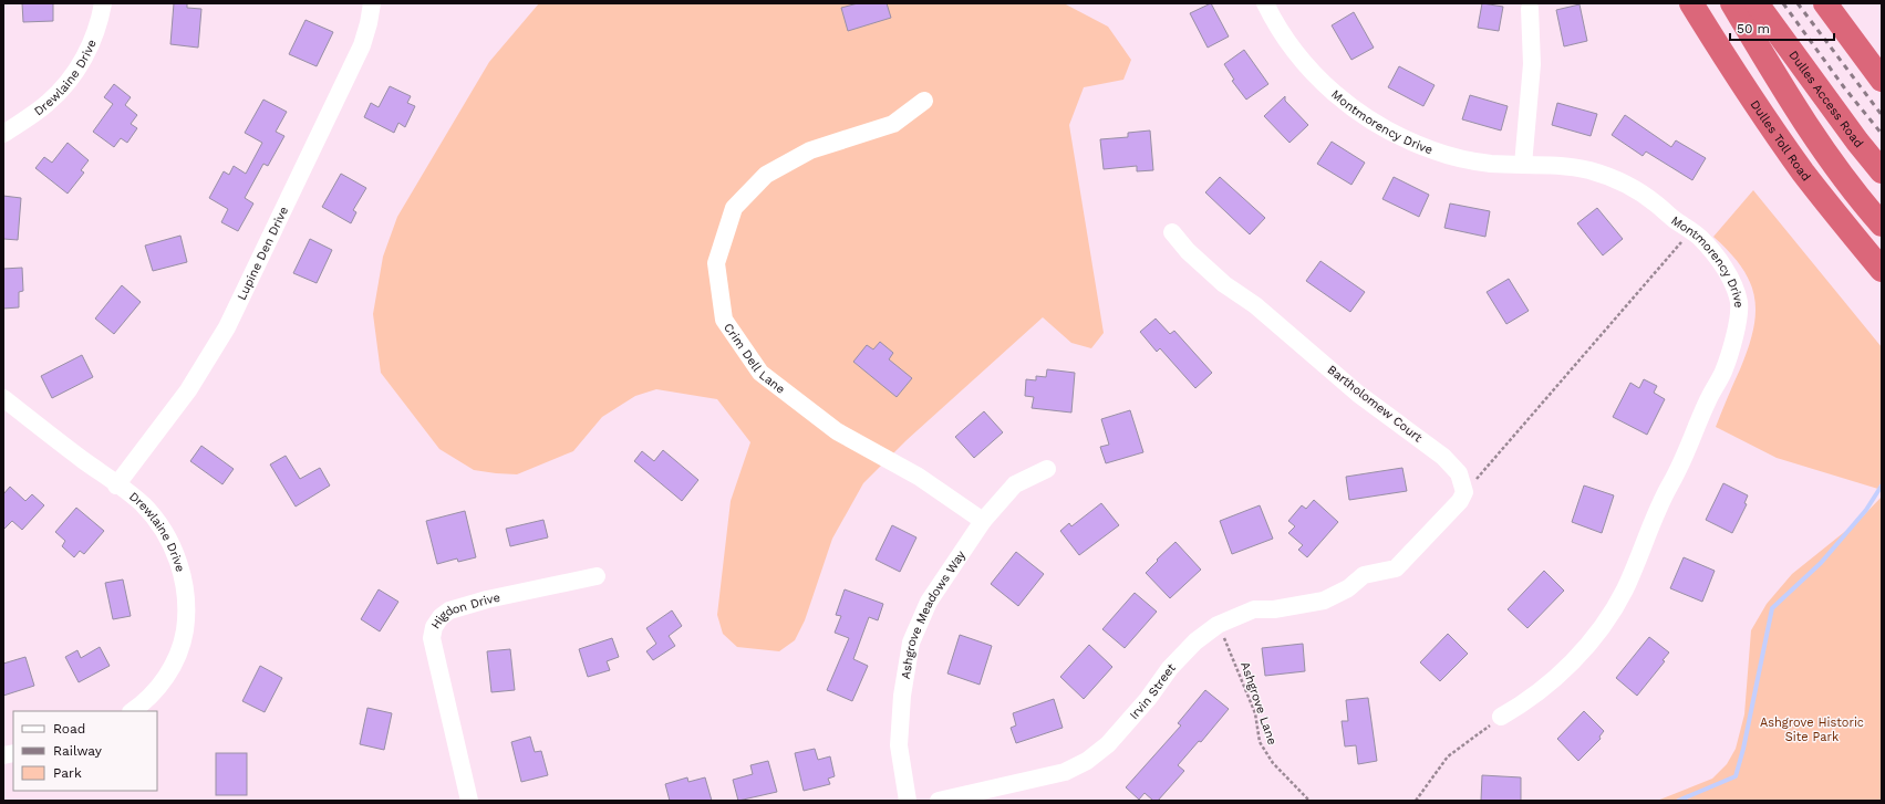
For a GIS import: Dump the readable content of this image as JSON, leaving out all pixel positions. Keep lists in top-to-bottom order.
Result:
{
  "streets": {
    "highway": ["Dulles Access Road", "Dulles Toll Road"],
    "street": [
      "Drewlaine Drive",
      "Montmorency Drive",
      "Lupine Den Drive",
      "Crim Dell Lane",
      "Bartholomew Court",
      "Higdon Drive",
      "Ashgrove Meadows Way",
      "Irvin Street"
    ],
    "path": ["Ashgrove Lane"]
  },
  "crossings": [
    ["Drewlaine Drive", "Lupine Den Drive"],
    ["Crim Dell Lane", "Ashgrove Meadows Way"],
    ["Bartholomew Court", "Irvin Street"],
    ["Irvin Street", "Ashgrove Lane"]
  ],
  "parks": ["Ashgrove Historic Site Park"],
  "legend": ["Road", "Railway", "Park"],
  "scale_bar": "50 m"
}
